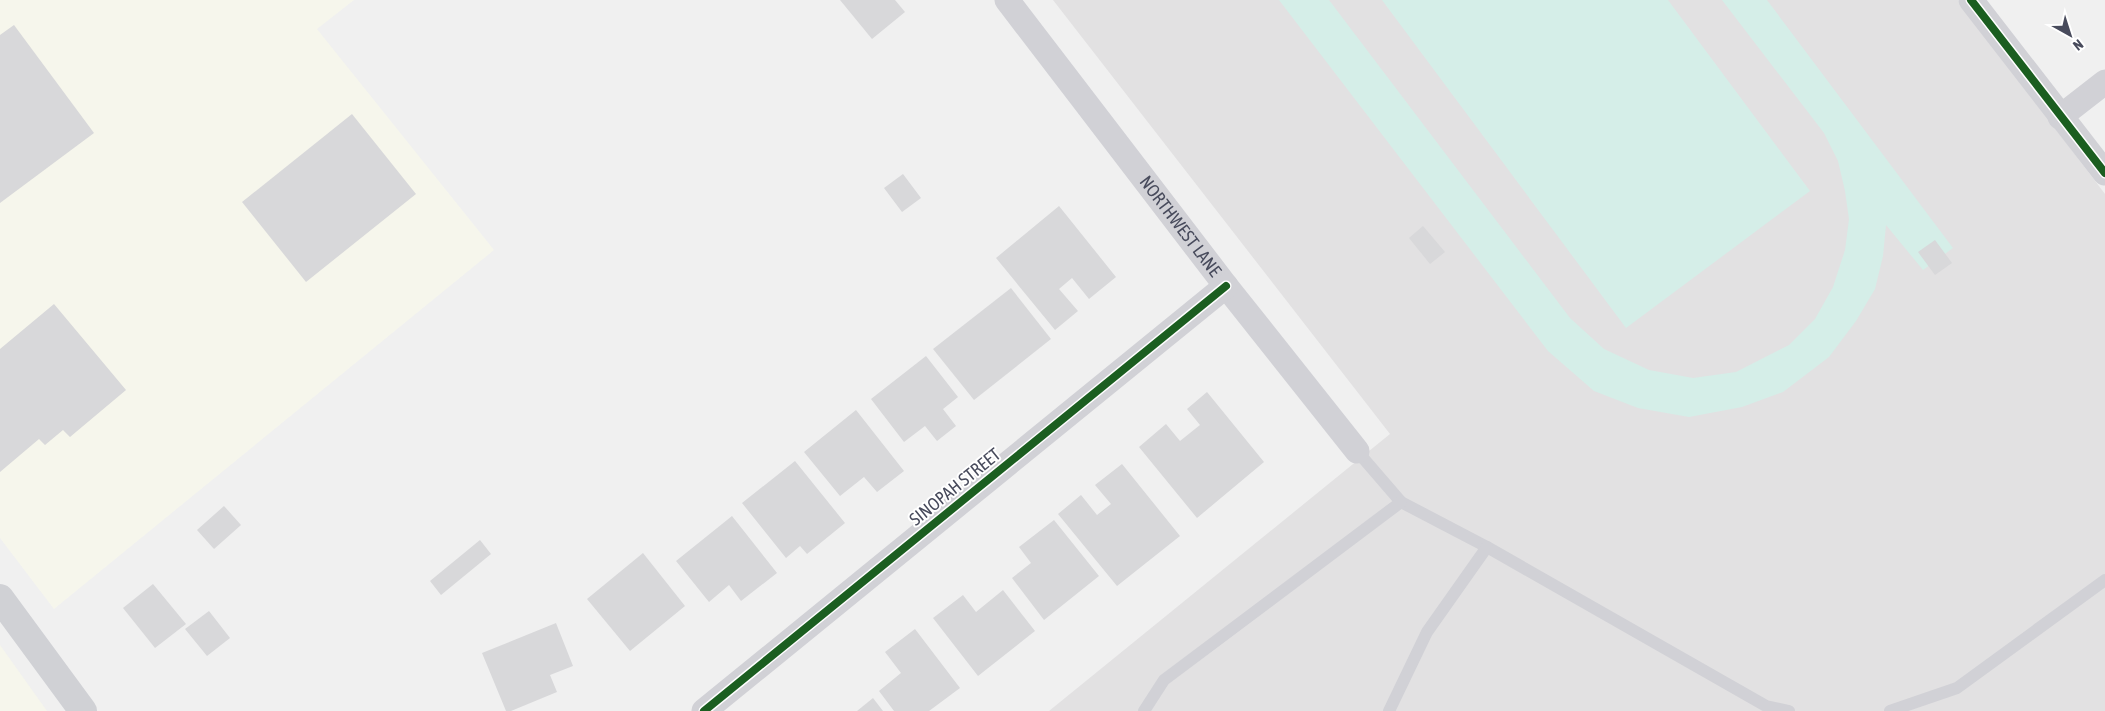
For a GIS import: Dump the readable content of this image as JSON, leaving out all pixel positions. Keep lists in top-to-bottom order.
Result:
{
  "streets": {
    "street": ["NORTHWEST LANE", "SINOPAH STREET"]
  },
  "crossings": [
    ["NORTHWEST LANE", "SINOPAH STREET"]
  ],
  "north": "bottom right"
}
